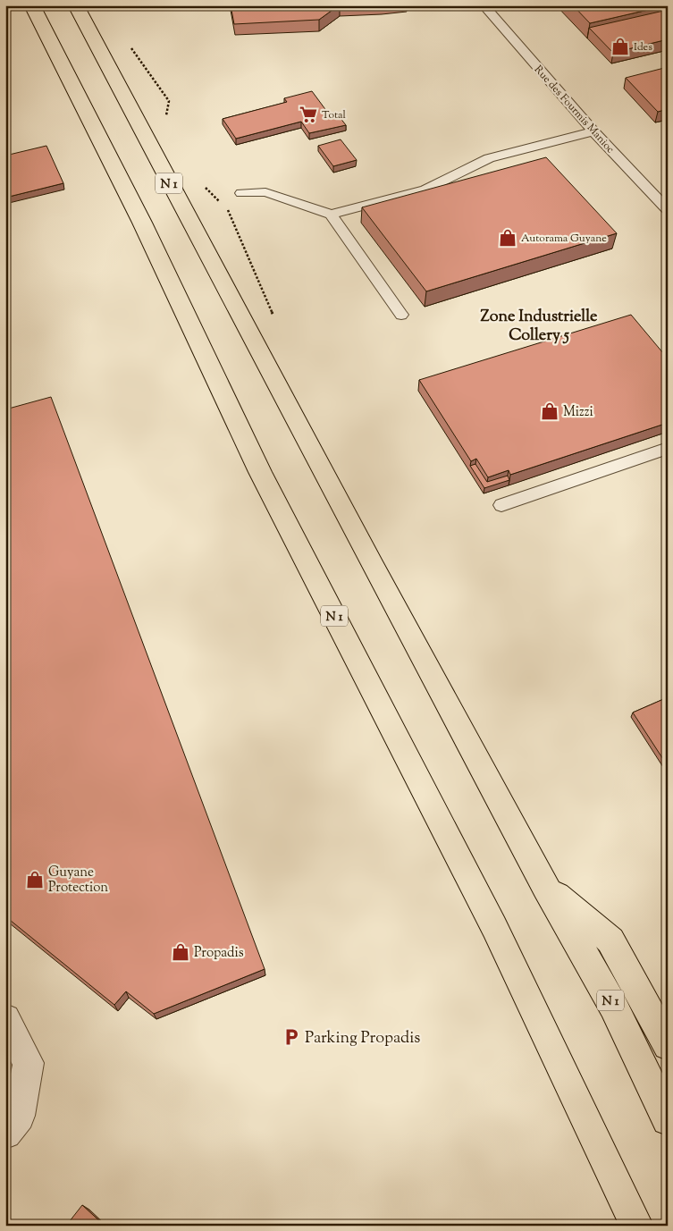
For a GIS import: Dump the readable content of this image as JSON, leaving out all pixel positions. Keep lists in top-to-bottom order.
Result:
{
  "streets": {
    "main road": ["N 1"],
    "lane": ["Rue des Fourmis Manioc"]
  },
  "districts": ["Zone Industrielle Collery 5"],
  "places": {
    "shop": [
      "Ides",
      "Autorama Guyane",
      "Mizzi",
      "Guyane Protection",
      "Propadis"
    ],
    "supermarket": ["Total"],
    "parking": ["Parking Propadis"]
  }
}
